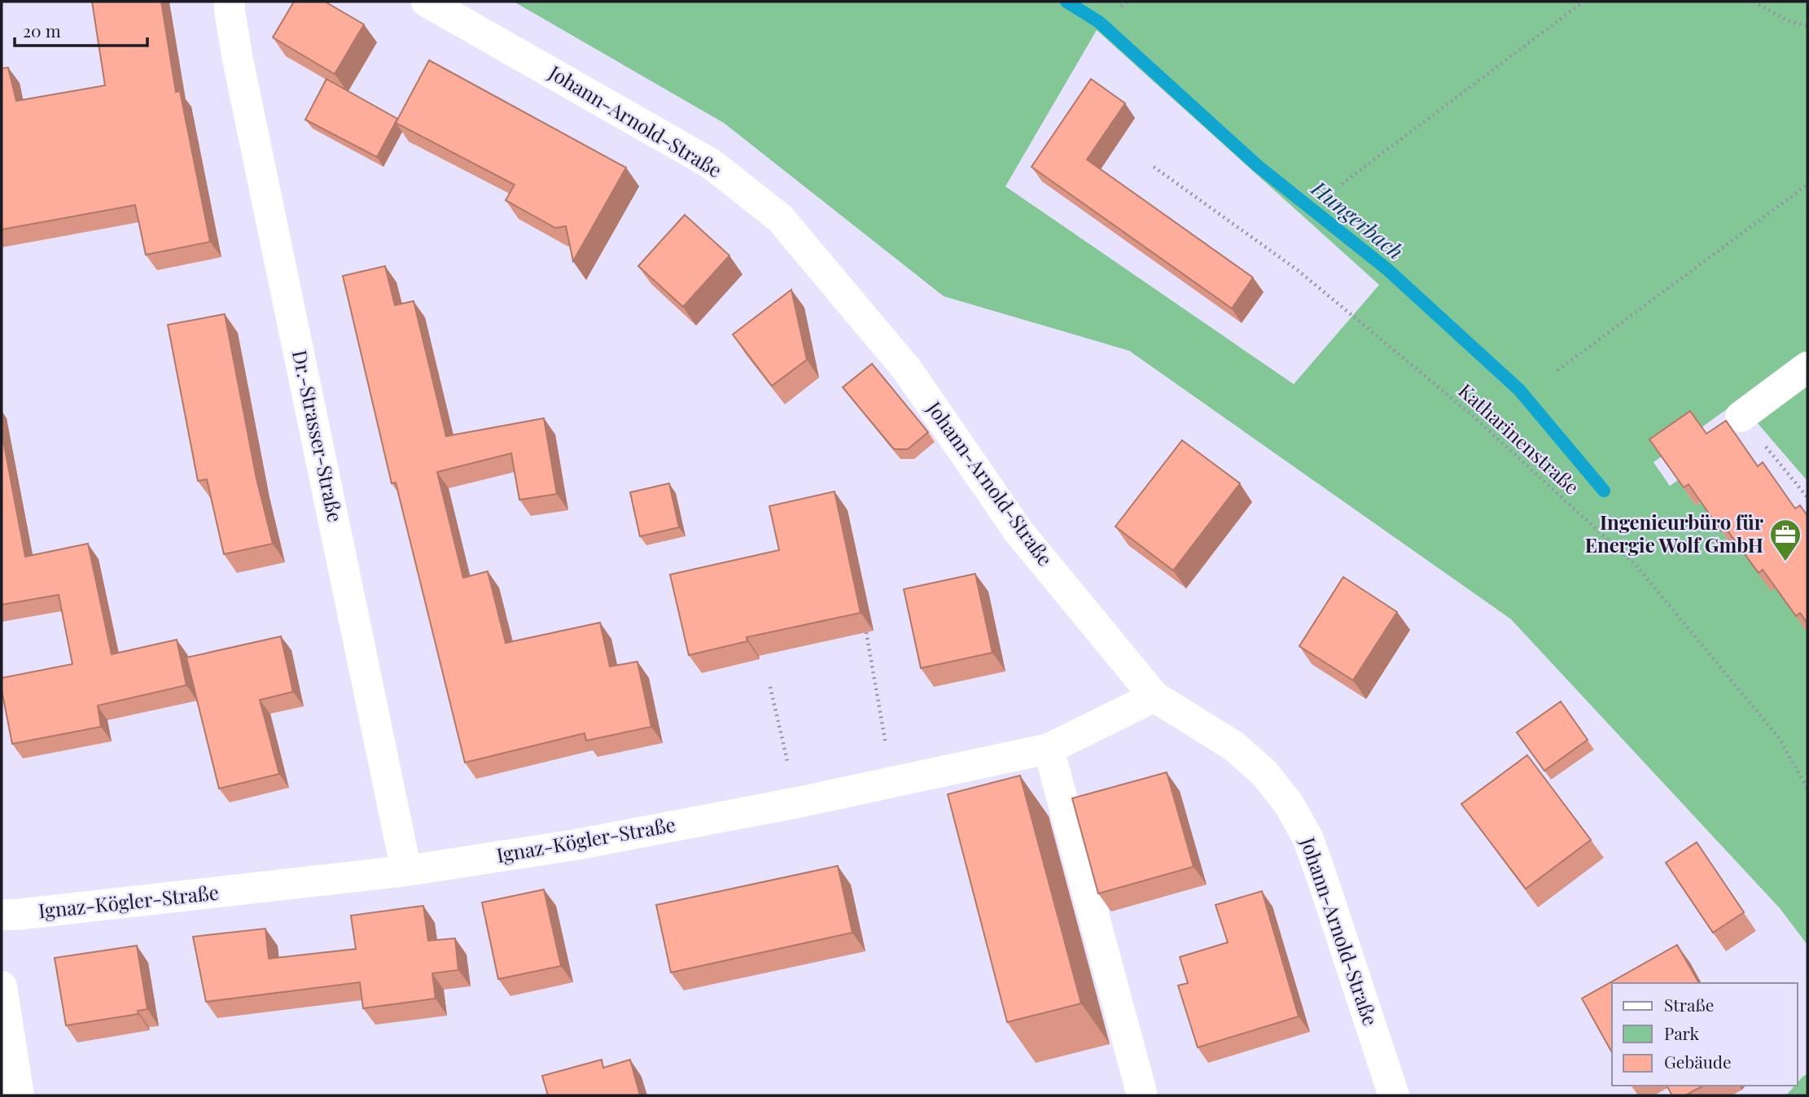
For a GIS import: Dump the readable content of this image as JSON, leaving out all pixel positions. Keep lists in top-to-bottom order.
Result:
{
  "streets": {
    "street": ["Johann-Arnold-Straße", "Dr.-Strasser-Straße", "Ignaz-Kögler-Straße"],
    "path": ["Katharinenstraße"]
  },
  "crossings": [
    ["Johann-Arnold-Straße", "Ignaz-Kögler-Straße"],
    ["Dr.-Strasser-Straße", "Ignaz-Kögler-Straße"]
  ],
  "water": ["Hungerbach"],
  "places": {
    "office": ["Ingenieurbüro für Energie Wolf GmbH"]
  },
  "legend": ["Straße", "Park", "Gebäude"],
  "scale_bar": "20 m"
}
